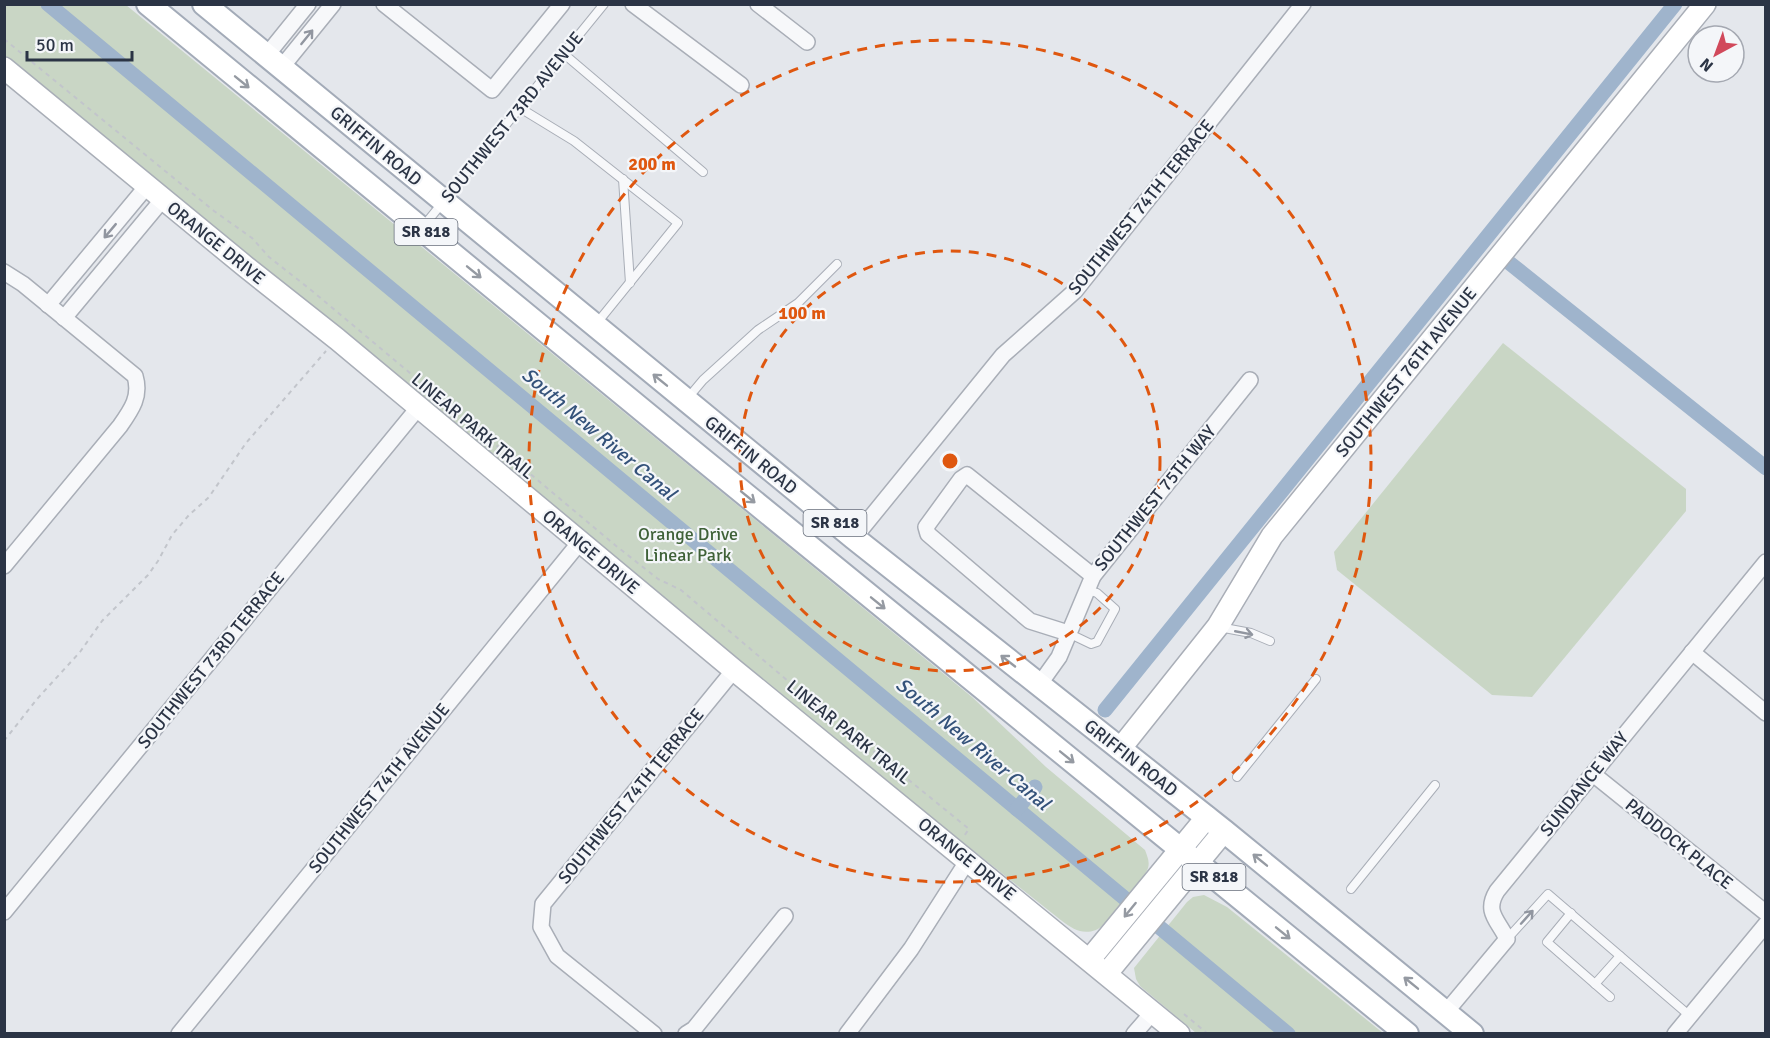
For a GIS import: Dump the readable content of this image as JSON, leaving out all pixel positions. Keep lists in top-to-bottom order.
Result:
{
  "streets": {
    "main road": ["GRIFFIN ROAD", "SR 818"],
    "street": [
      "SOUTHWEST 74TH TERRACE",
      "ORANGE DRIVE",
      "SOUTHWEST 76TH AVENUE",
      "SOUTHWEST 75TH WAY",
      "SOUTHWEST 73RD TERRACE",
      "SUNDANCE WAY",
      "SOUTHWEST 74TH AVENUE",
      "PADDOCK PLACE"
    ],
    "lane": ["SOUTHWEST 73RD AVENUE"],
    "path": ["LINEAR PARK TRAIL"]
  },
  "crossings": [
    ["SOUTHWEST 73RD AVENUE", "GRIFFIN ROAD"],
    ["GRIFFIN ROAD", "SOUTHWEST 74TH TERRACE"],
    ["GRIFFIN ROAD", "SOUTHWEST 76TH AVENUE"],
    ["GRIFFIN ROAD", "SOUTHWEST 75TH WAY"],
    ["SOUTHWEST 74TH TERRACE", "ORANGE DRIVE"],
    ["ORANGE DRIVE", "SOUTHWEST 73RD TERRACE"],
    ["ORANGE DRIVE", "SOUTHWEST 74TH AVENUE"],
    ["SUNDANCE WAY", "PADDOCK PLACE"]
  ],
  "water": ["South New River Canal"],
  "parks": ["Orange Drive Linear Park"],
  "scale_bar": "50 m",
  "north": "bottom left",
  "rings": ["200 m", "100 m"]
}
